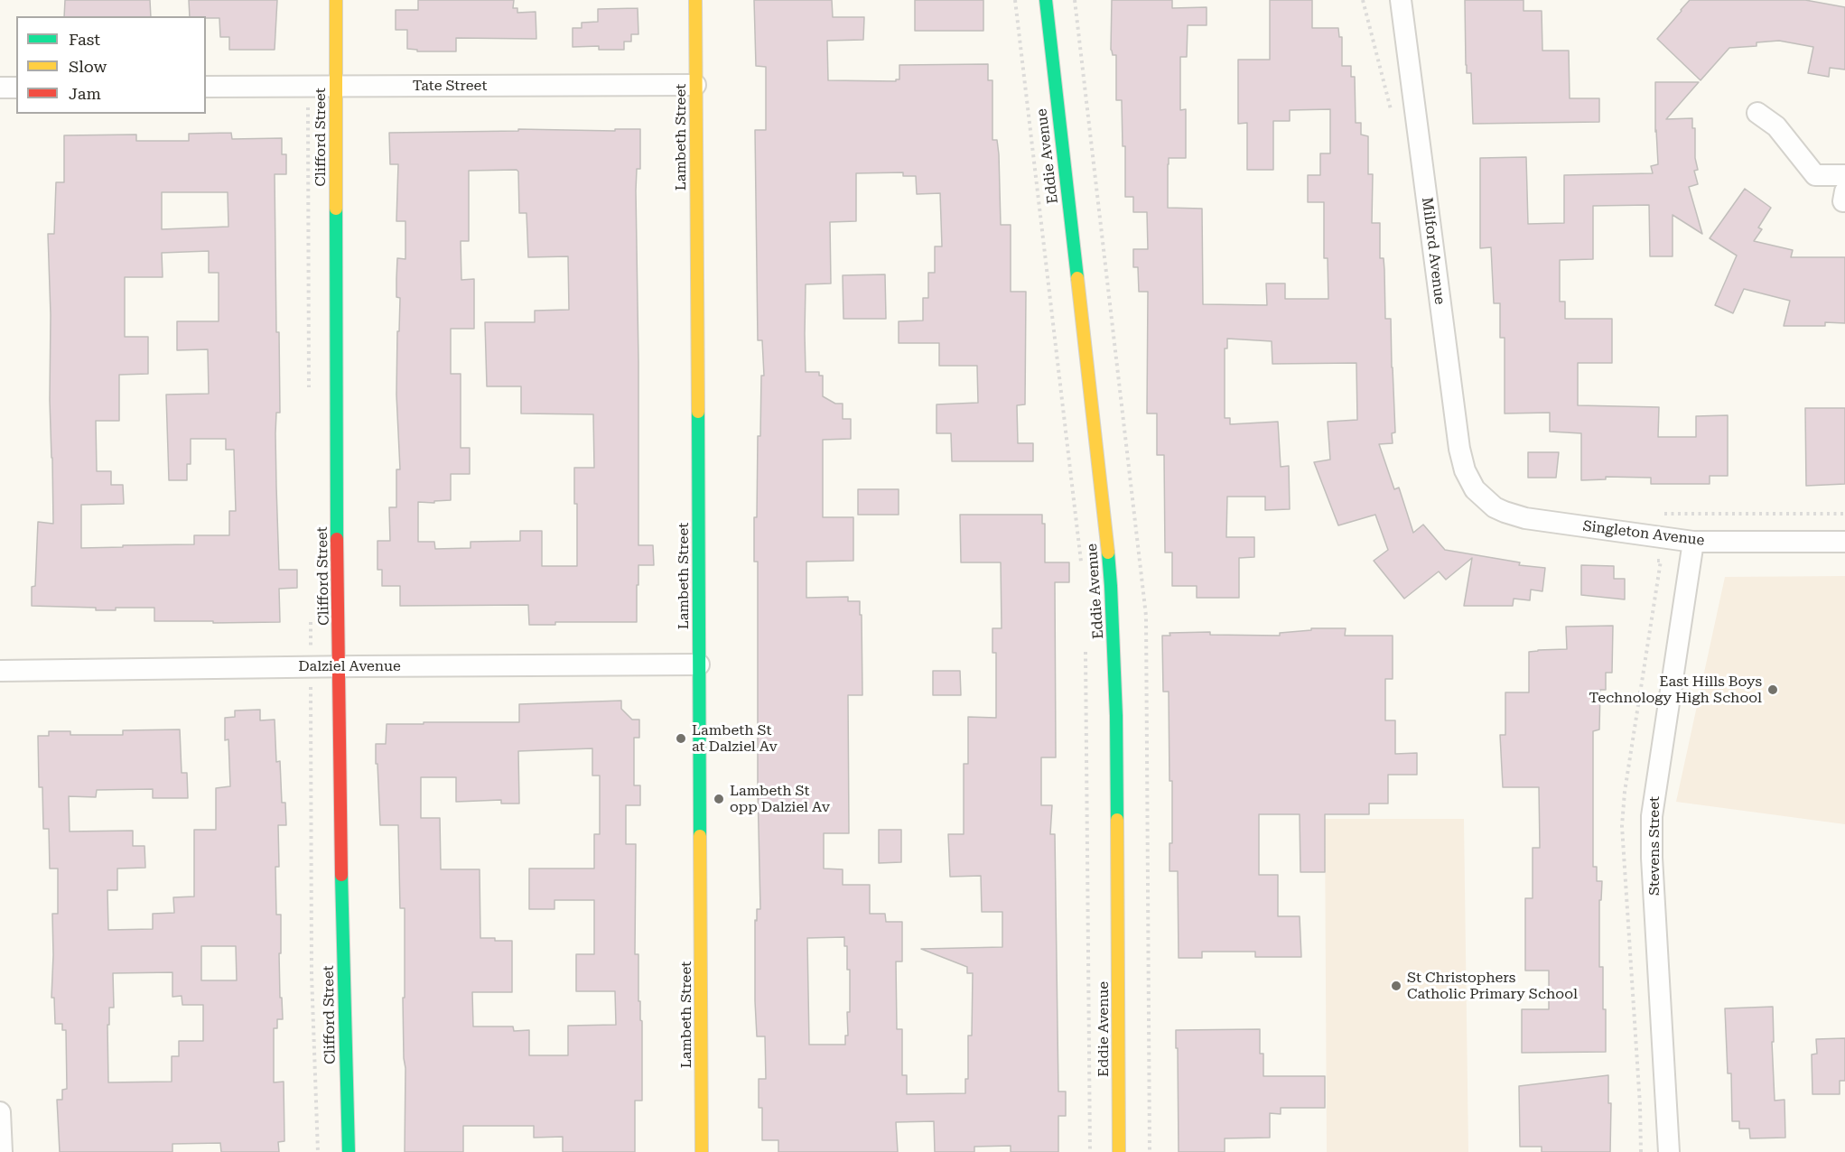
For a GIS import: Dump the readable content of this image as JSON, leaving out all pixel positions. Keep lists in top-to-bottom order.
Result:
{
  "streets": {
    "street": [
      "Tate Street",
      "Clifford Street",
      "Lambeth Street",
      "Eddie Avenue",
      "Milford Avenue",
      "Singleton Avenue",
      "Dalziel Avenue",
      "Stevens Street"
    ]
  },
  "crossings": [
    ["Tate Street", "Clifford Street"],
    ["Tate Street", "Lambeth Street"],
    ["Clifford Street", "Dalziel Avenue"],
    ["Lambeth Street", "Dalziel Avenue"],
    ["Milford Avenue", "Singleton Avenue"],
    ["Singleton Avenue", "Stevens Street"]
  ],
  "places": [
    "East Hills Boys Technology High School",
    "Lambeth St at Dalziel Av",
    "Lambeth St opp Dalziel Av",
    "St Christophers Catholic Primary School"
  ],
  "legend": ["Fast", "Slow", "Jam"]
}
